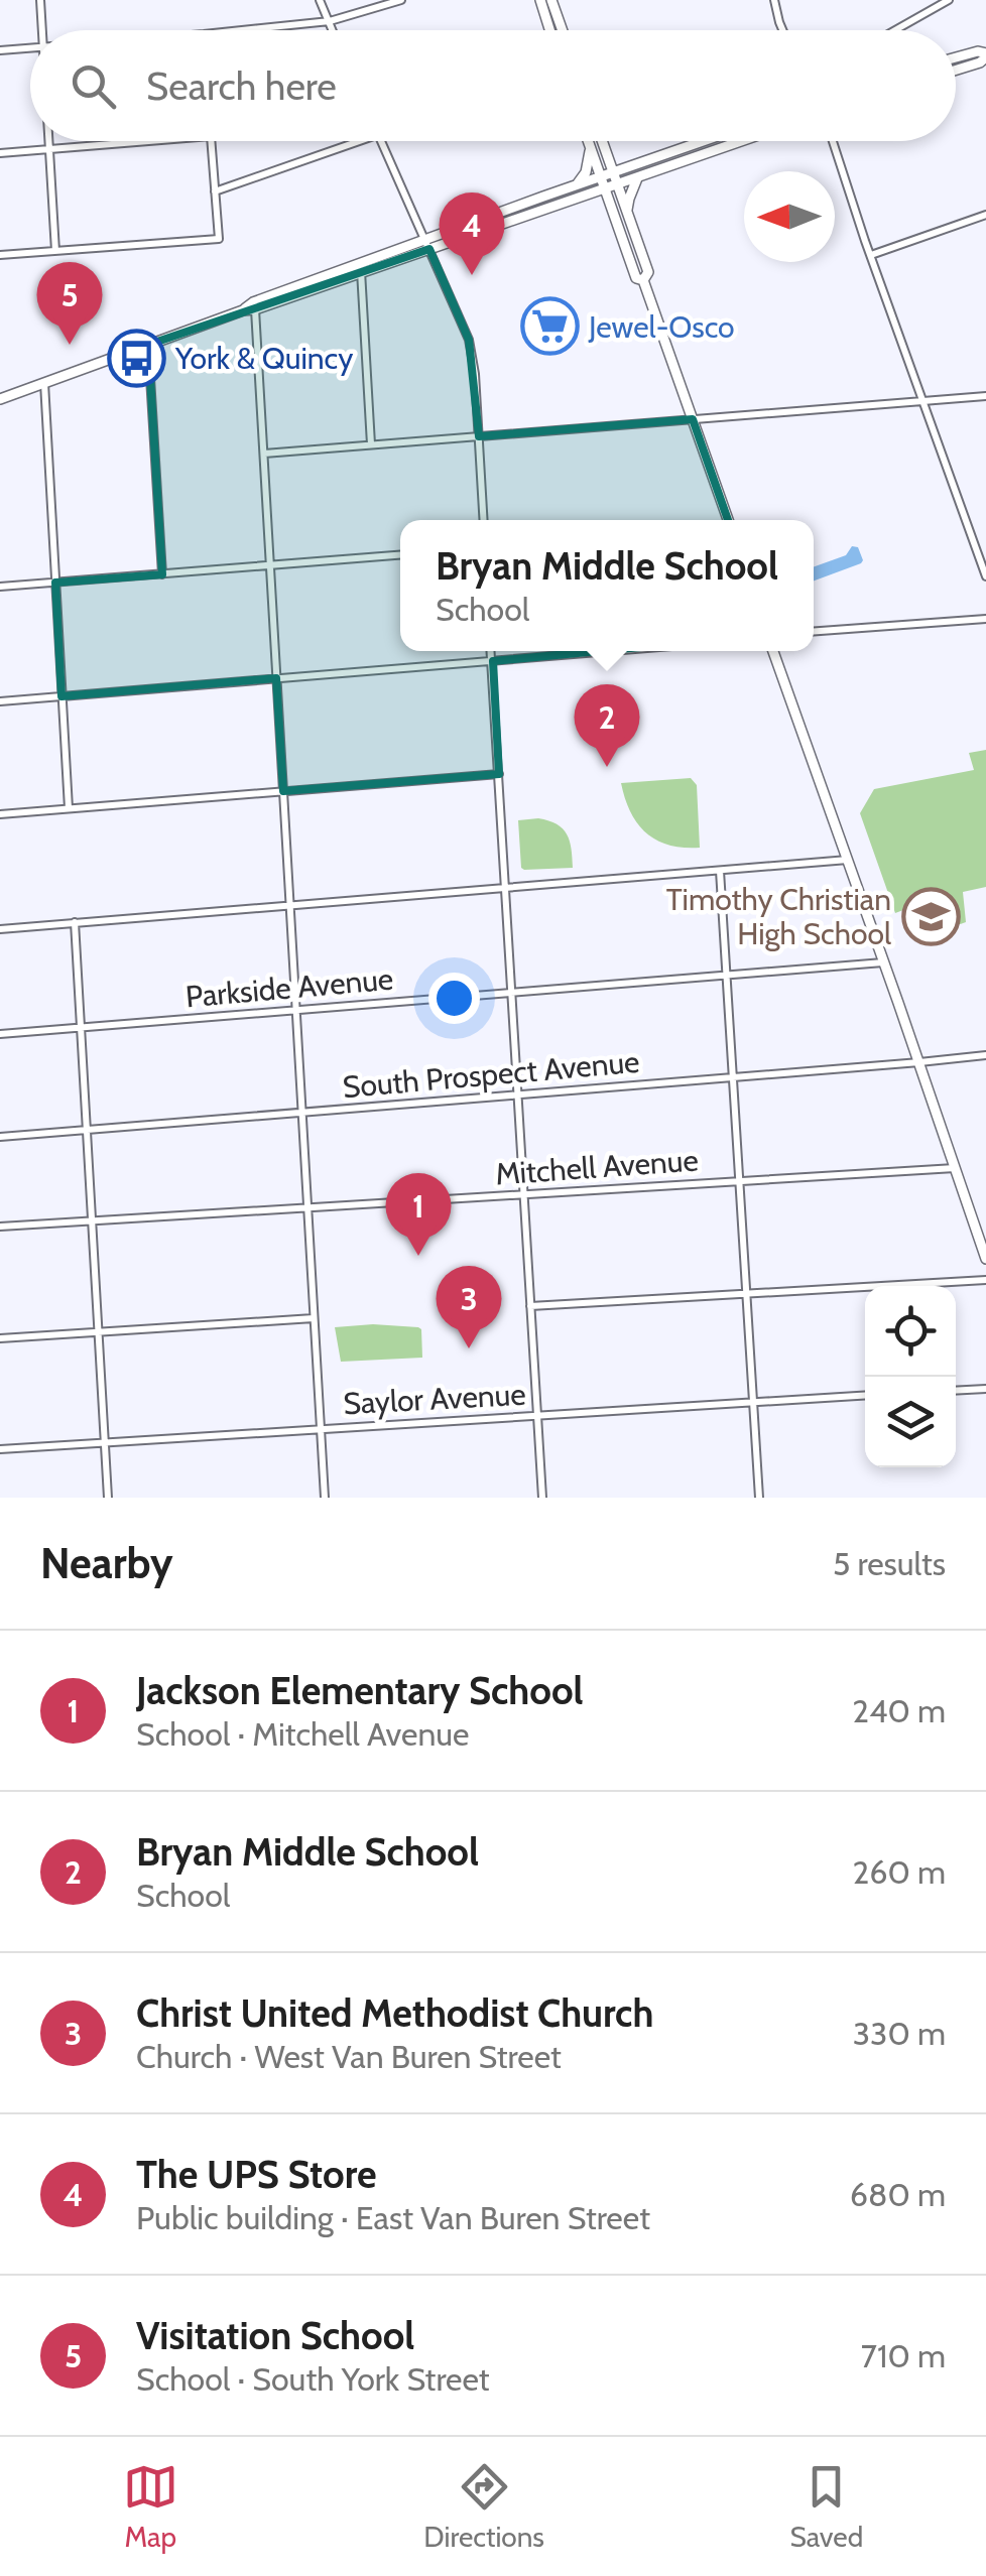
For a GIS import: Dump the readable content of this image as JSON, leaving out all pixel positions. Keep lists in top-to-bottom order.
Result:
{
  "streets": {
    "street": [
      "Parkside Avenue",
      "South Prospect Avenue",
      "Mitchell Avenue",
      "Saylor Avenue"
    ]
  },
  "places": {
    "supermarket": ["Jewel-Osco"],
    "bus stop": ["York & Quincy"],
    "school or university": ["Timothy Christian High School"]
  },
  "north": "left",
  "page": {
    "search": "Search here",
    "pins": [
      "4",
      "5",
      "2",
      "1",
      "3"
    ],
    "popup": ["Bryan Middle School", "School"],
    "heading": ["Nearby", "5 results"],
    "list": [
      {
        "mark": "1",
        "name": "Jackson Elementary School",
        "note": "School · Mitchell Avenue",
        "value": "240 m"
      },
      {
        "mark": "2",
        "name": "Bryan Middle School",
        "note": "School",
        "value": "260 m"
      },
      {
        "mark": "3",
        "name": "Christ United Methodist Church",
        "note": "Church · West Van Buren Street",
        "value": "330 m"
      },
      {
        "mark": "4",
        "name": "The UPS Store",
        "note": "Public building · East Van Buren Street",
        "value": "680 m"
      },
      {
        "mark": "5",
        "name": "Visitation School",
        "note": "School · South York Street",
        "value": "710 m"
      }
    ],
    "nav": ["Map", "Directions", "Saved"]
  }
}
